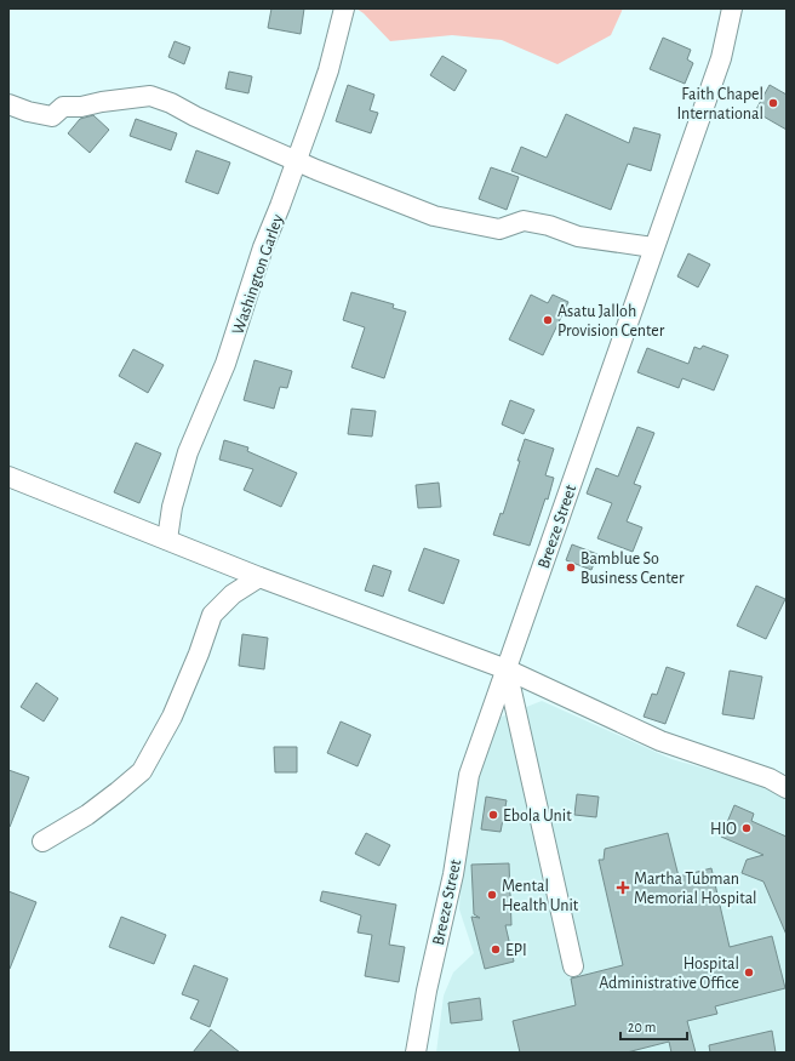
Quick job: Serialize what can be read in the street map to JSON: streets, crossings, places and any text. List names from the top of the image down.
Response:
{
  "streets": {
    "street": ["Washington Garley", "Breeze Street"]
  },
  "places": {
    "other": [
      "Faith Chapel International",
      "Asatu Jalloh Provision Center",
      "Bamblue So Business Center",
      "Ebola Unit",
      "HIO",
      "Mental Health Unit",
      "EPI",
      "Hospital Administrative Office"
    ],
    "health": ["Martha Tubman Memorial Hospital"]
  },
  "scale_bar": "20 m"
}
